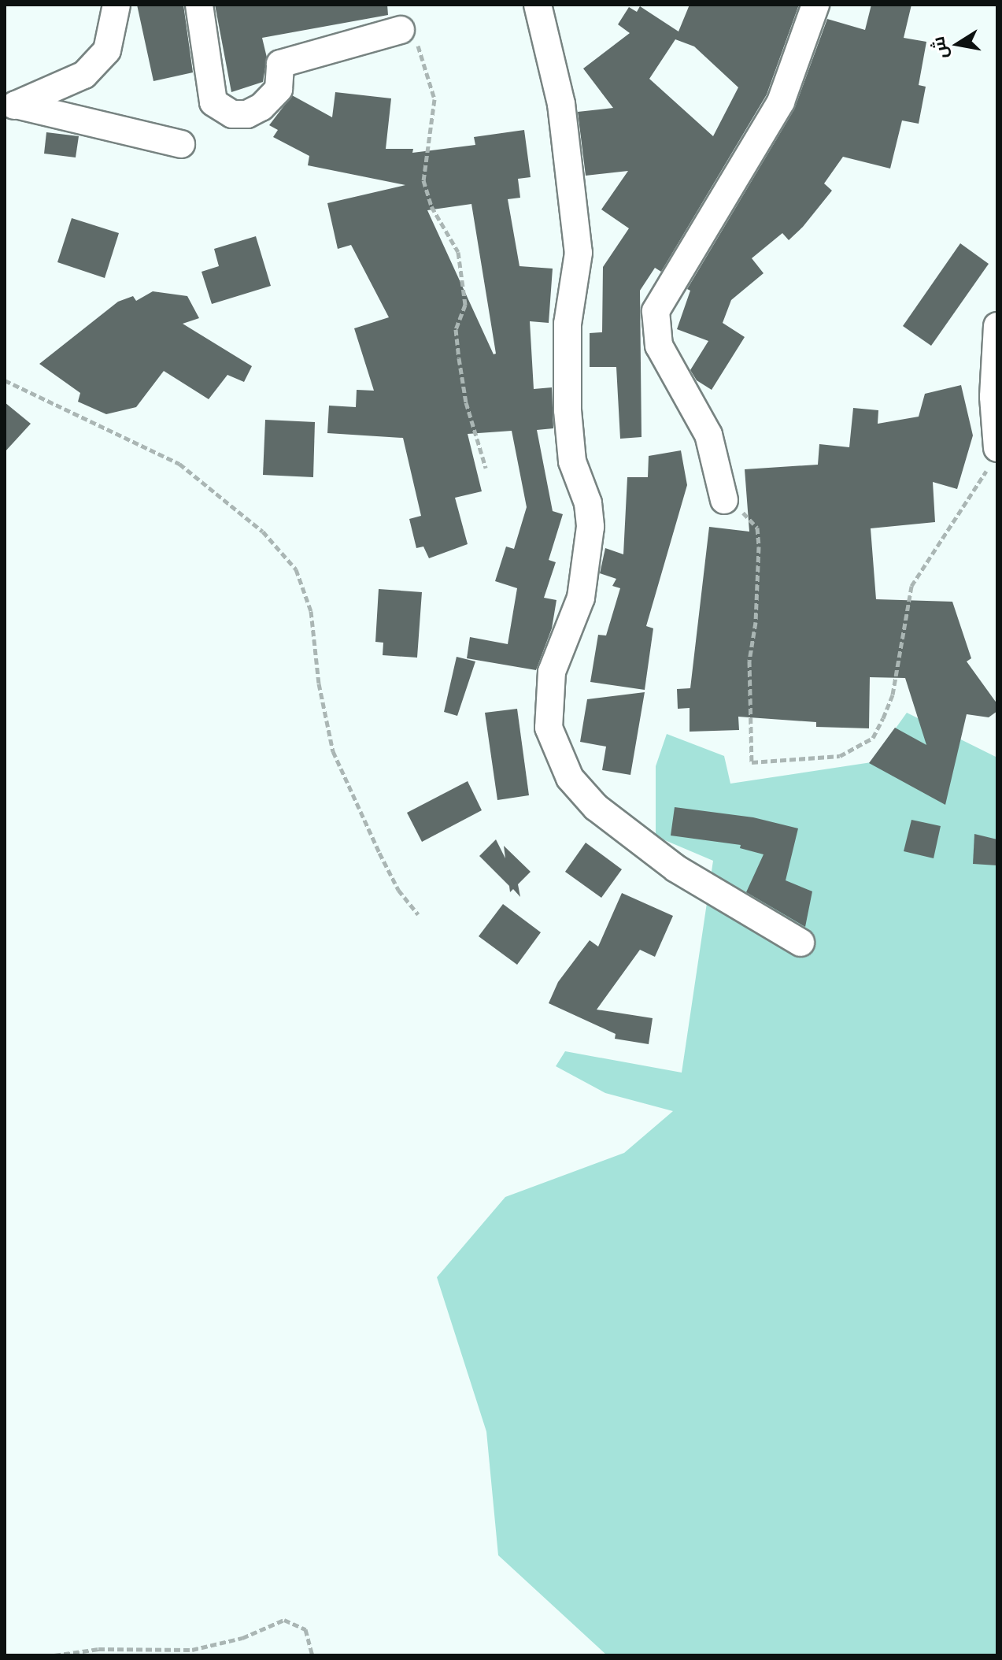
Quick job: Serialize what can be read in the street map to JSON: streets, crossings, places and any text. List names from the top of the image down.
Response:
{
  "north": "left"
}
